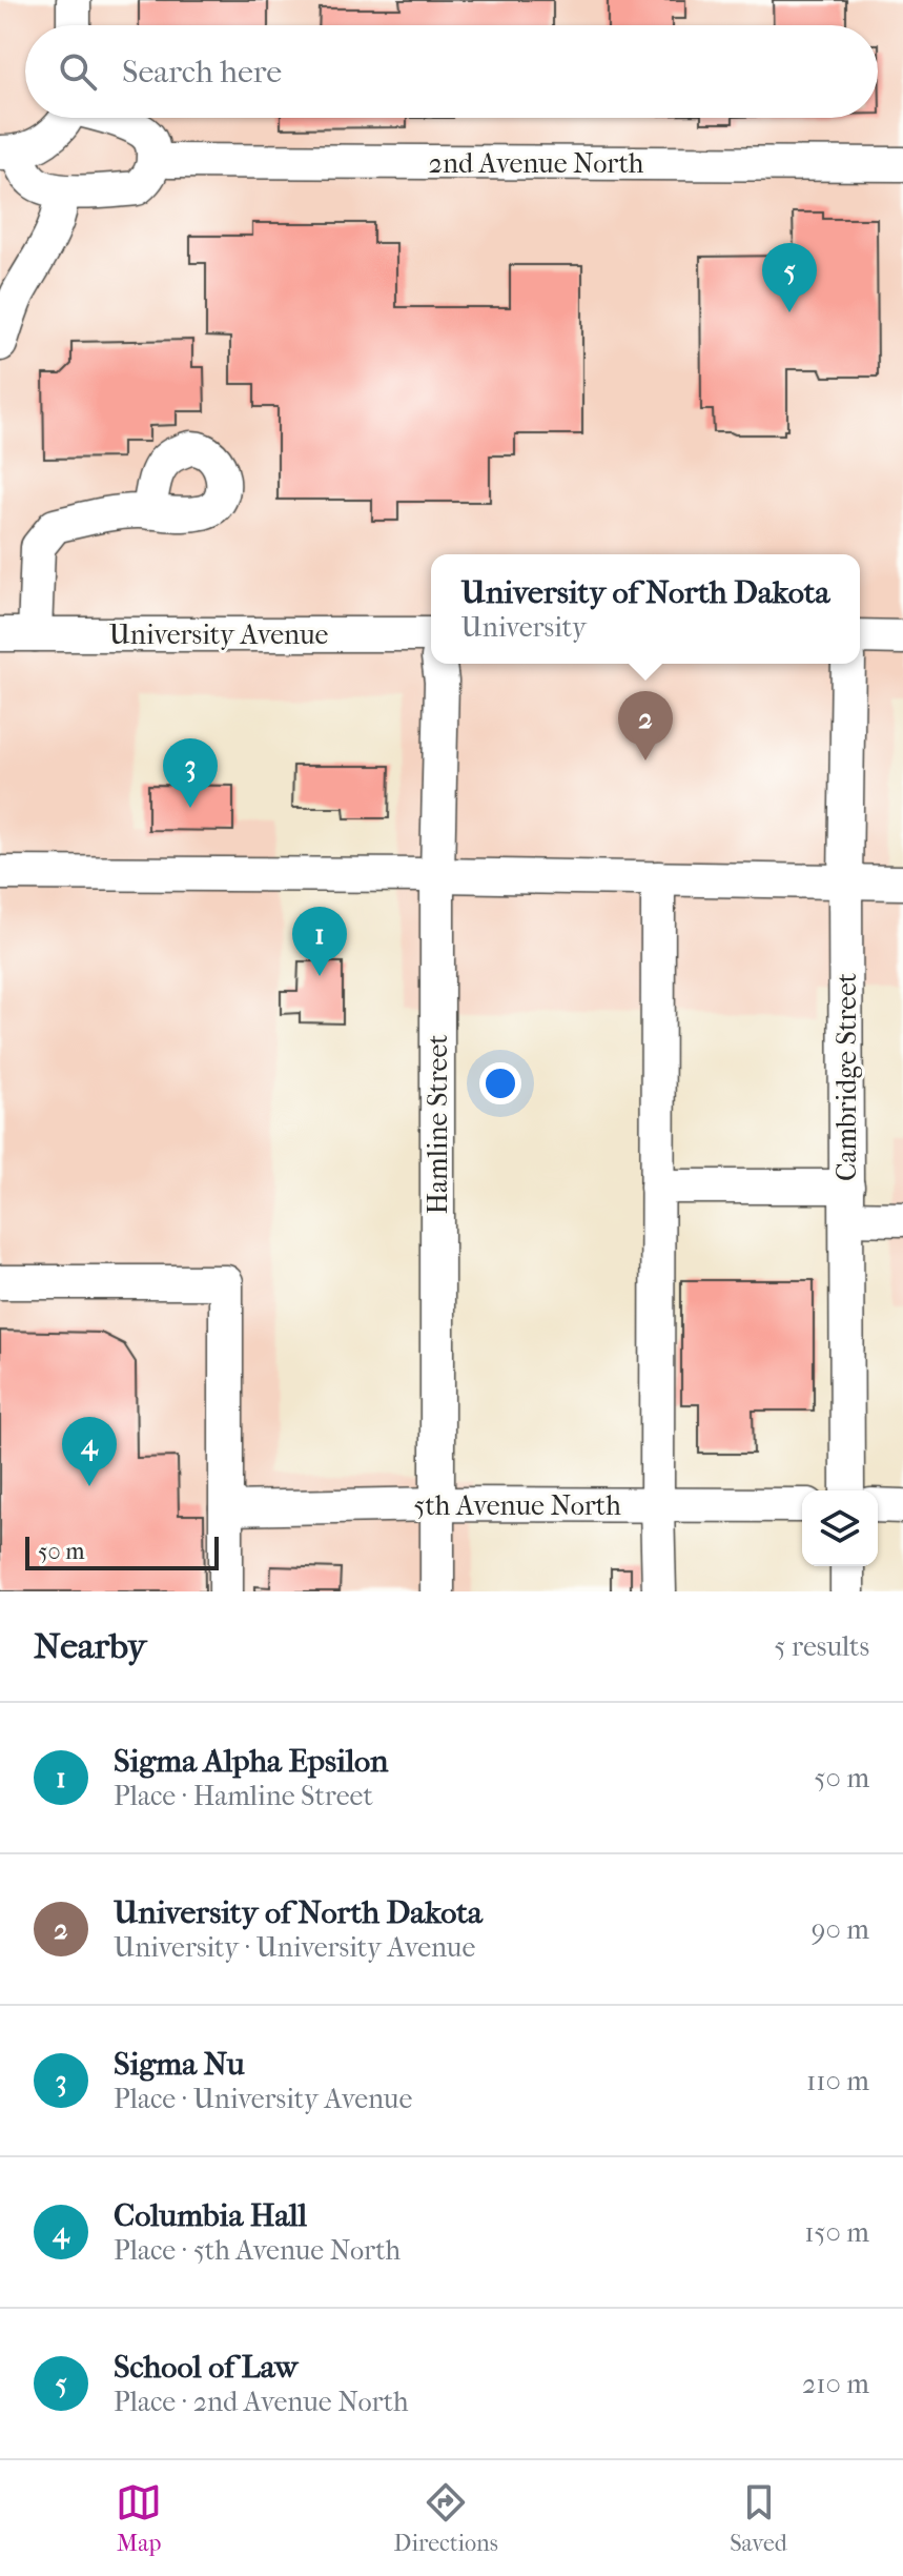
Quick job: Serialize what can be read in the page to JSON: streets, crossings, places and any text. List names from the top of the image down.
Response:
{
  "streets": {
    "street": [
      "2nd Avenue North",
      "University Avenue",
      "Cambridge Street",
      "Hamline Street",
      "5th Avenue North"
    ]
  },
  "crossings": [
    ["Hamline Street", "5th Avenue North"]
  ],
  "scale_bar": "50 m",
  "page": {
    "search": "Search here",
    "pins": [
      "5",
      "2",
      "3",
      "1",
      "4"
    ],
    "popup": ["University of North Dakota", "University"],
    "scale": "50 m",
    "heading": ["Nearby", "5 results"],
    "list": [
      {
        "mark": "1",
        "name": "Sigma Alpha Epsilon",
        "note": "Place · Hamline Street",
        "value": "50 m"
      },
      {
        "mark": "2",
        "name": "University of North Dakota",
        "note": "University · University Avenue",
        "value": "90 m"
      },
      {
        "mark": "3",
        "name": "Sigma Nu",
        "note": "Place · University Avenue",
        "value": "110 m"
      },
      {
        "mark": "4",
        "name": "Columbia Hall",
        "note": "Place · 5th Avenue North",
        "value": "150 m"
      },
      {
        "mark": "5",
        "name": "School of Law",
        "note": "Place · 2nd Avenue North",
        "value": "210 m"
      }
    ],
    "nav": ["Map", "Directions", "Saved"]
  }
}
